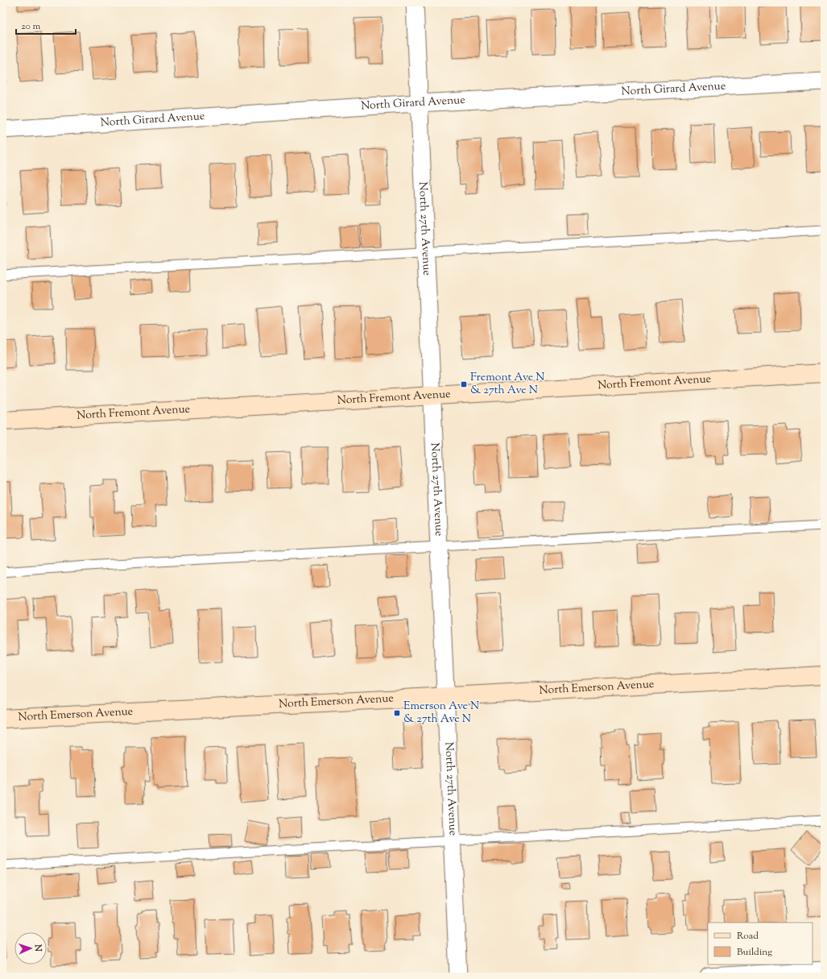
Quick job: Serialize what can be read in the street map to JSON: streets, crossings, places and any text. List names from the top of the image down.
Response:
{
  "streets": {
    "street": [
      "North Girard Avenue",
      "North 27th Avenue",
      "North Fremont Avenue",
      "North Emerson Avenue"
    ]
  },
  "crossings": [
    ["North Girard Avenue", "North 27th Avenue"],
    ["North 27th Avenue", "North Fremont Avenue"],
    ["North 27th Avenue", "North Emerson Avenue"]
  ],
  "places": {
    "transit": ["Fremont Ave N & 27th Ave N", "Emerson Ave N & 27th Ave N"]
  },
  "legend": ["Road", "Building"],
  "scale_bar": "20 m",
  "north": "right"
}
